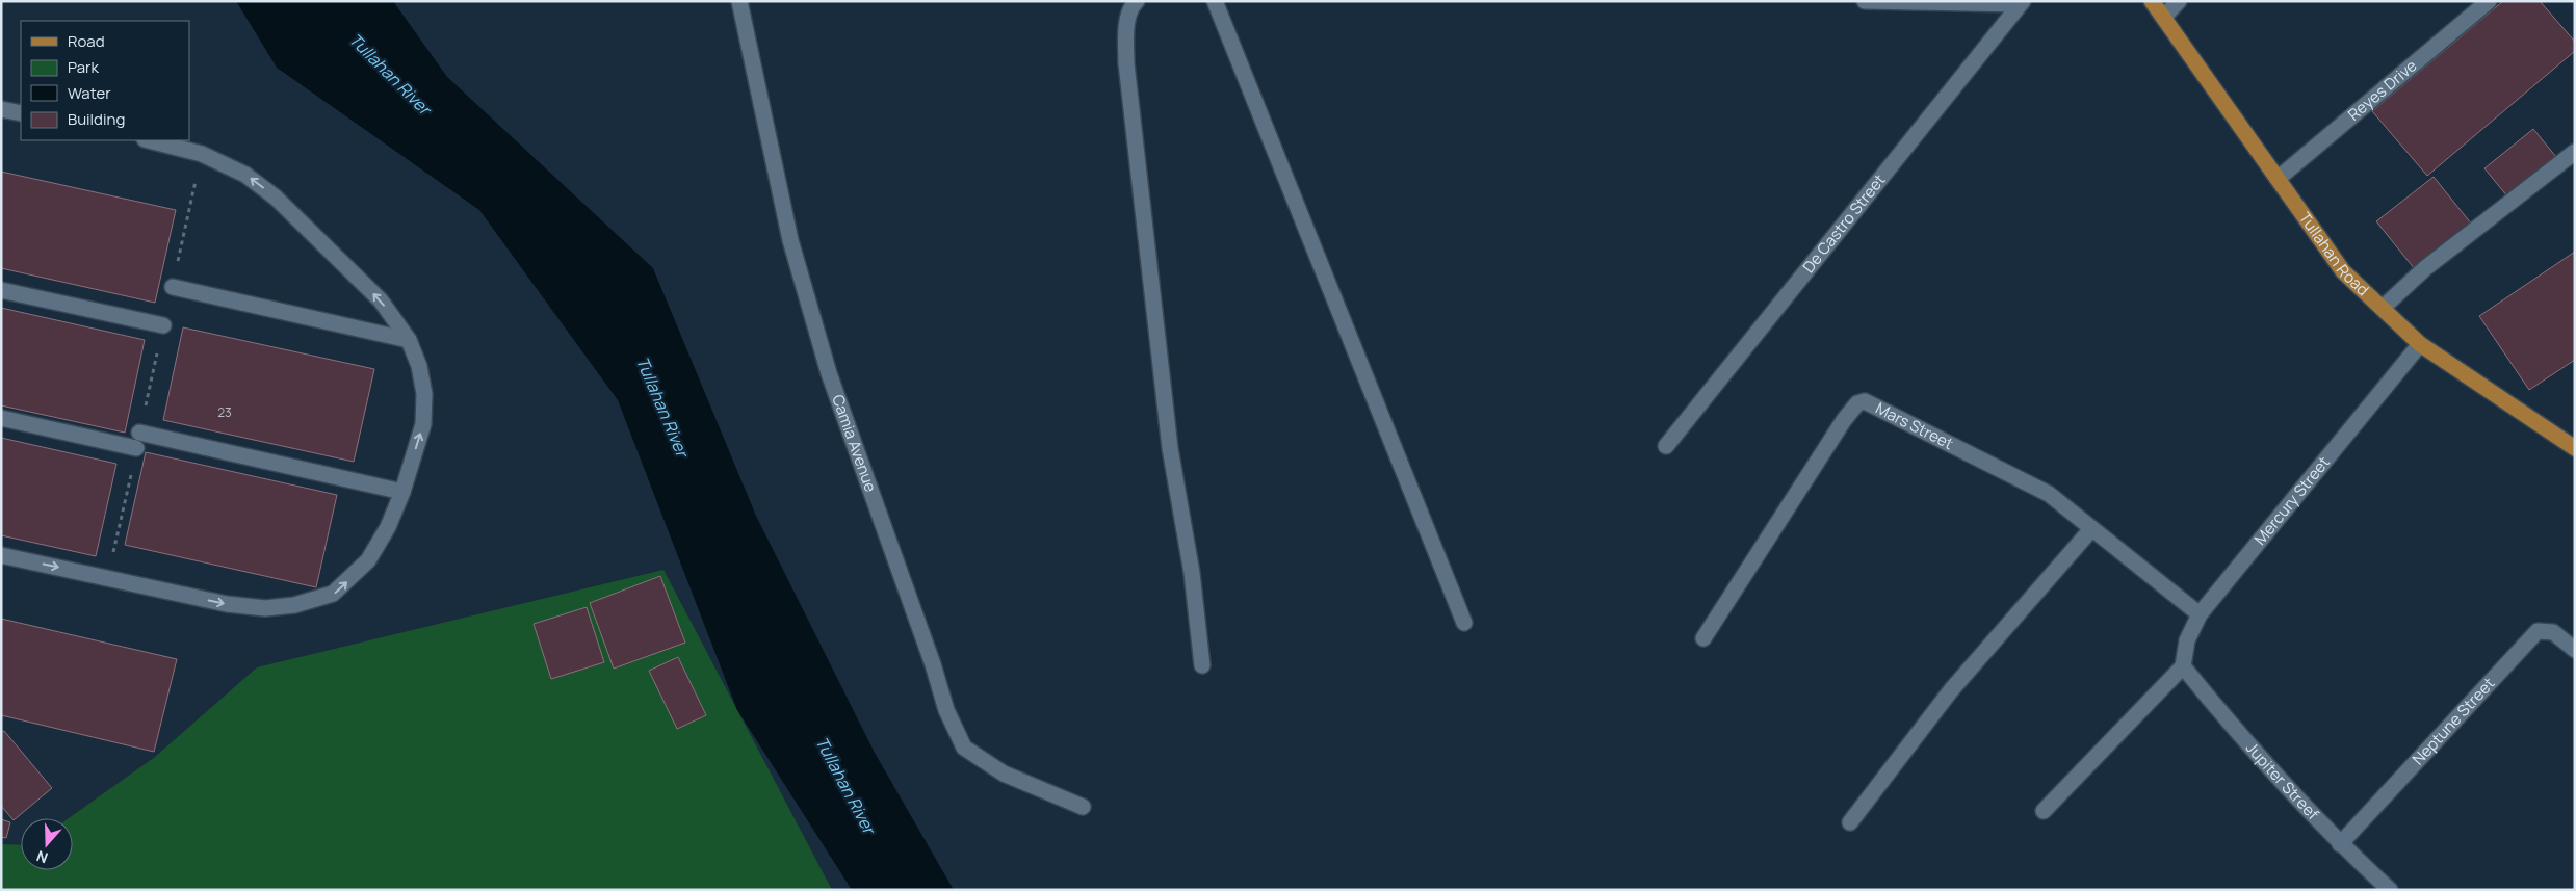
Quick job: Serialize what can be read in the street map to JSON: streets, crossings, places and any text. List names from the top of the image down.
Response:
{
  "streets": {
    "main road": ["Tullahan Road"],
    "street": [
      "Reyes Drive",
      "De Castro Street",
      "Mars Street",
      "Camia Avenue",
      "Mercury Street",
      "Neptune Street",
      "Jupiter Streef"
    ]
  },
  "crossings": [
    ["Reyes Drive", "Tullahan Road"],
    ["Tullahan Road", "Mercury Street"],
    ["Mars Street", "Mercury Street"],
    ["Mercury Street", "Jupiter Streef"],
    ["Neptune Street", "Jupiter Streef"]
  ],
  "water": ["Tullahan River"],
  "house_numbers": ["23"],
  "legend": [
    "Road",
    "Park",
    "Water",
    "Building"
  ],
  "north": "bottom"
}
